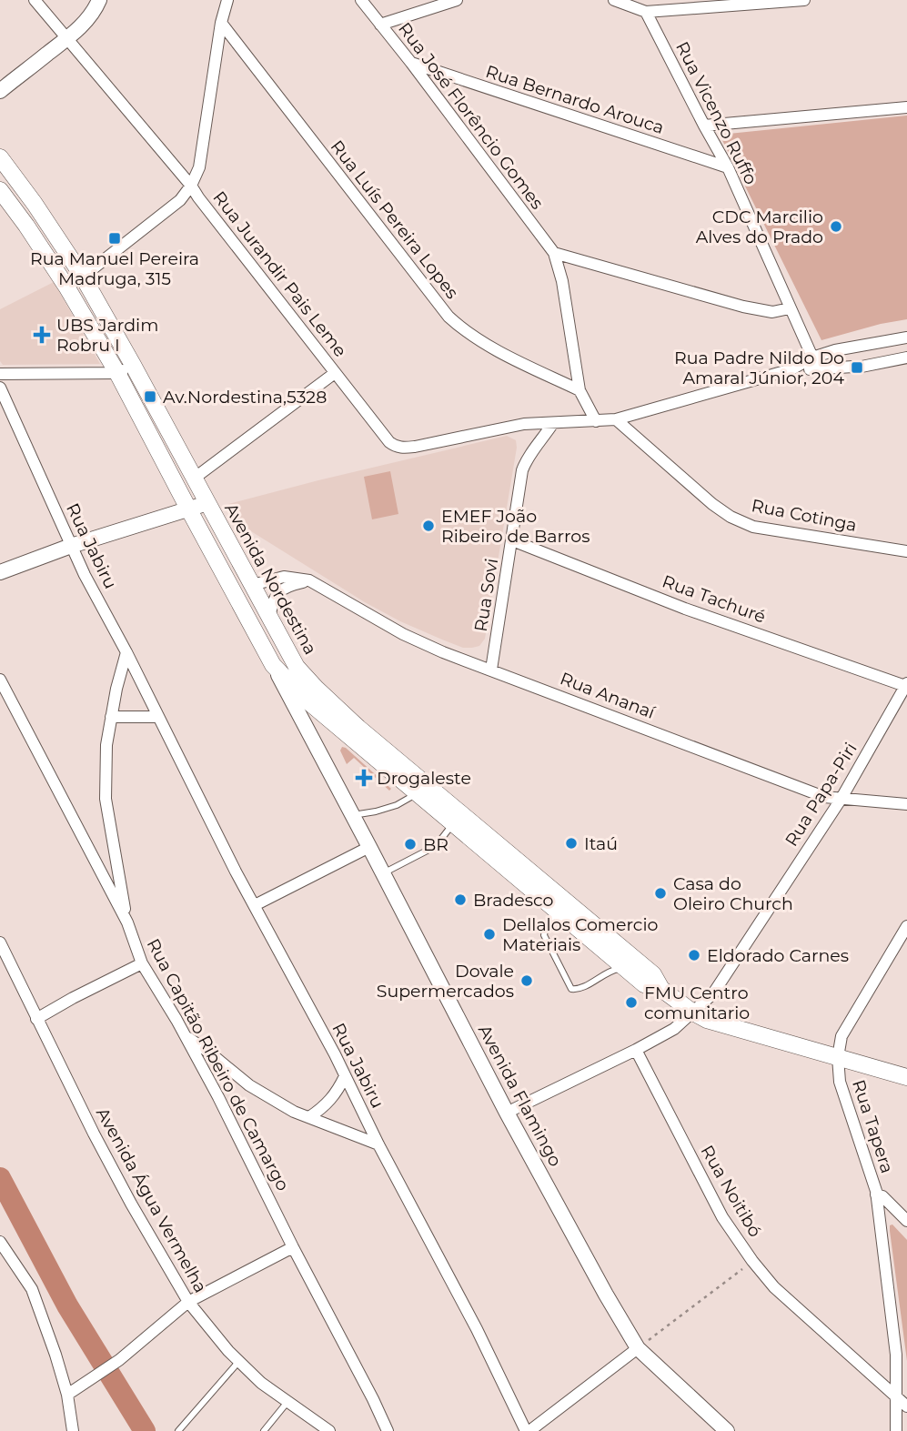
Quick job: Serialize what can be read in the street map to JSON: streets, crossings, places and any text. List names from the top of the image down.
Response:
{
  "streets": {
    "main road": ["Avenida Nordestina"],
    "street": [
      "Rua Bernardo Arouca",
      "Rua Vicenzo Ruffo",
      "Rua José Florêncio Gomes",
      "Rua Luís Pereira Lopes",
      "Rua Jurandir Pais Leme",
      "Rua Cotinga",
      "Rua Jabiru",
      "Rua Sovi",
      "Rua Tachuré",
      "Rua Ananaí",
      "Rua Papa-Piri",
      "Rua Capitão Ribeiro de Camargo",
      "Avenida Flamingo",
      "Rua Tapera",
      "Rua Noitibó",
      "Avenida Água Vermelha"
    ]
  },
  "crossings": [
    ["Rua Bernardo Arouca", "Rua Vicenzo Ruffo"],
    ["Rua Bernardo Arouca", "Rua José Florêncio Gomes"],
    ["Rua José Florêncio Gomes", "Rua Luís Pereira Lopes"],
    ["Rua José Florêncio Gomes", "Rua Jurandir Pais Leme"],
    ["Rua Jurandir Pais Leme", "Rua Cotinga"],
    ["Rua Jurandir Pais Leme", "Rua Sovi"],
    ["Avenida Nordestina", "Rua Ananaí"],
    ["Avenida Nordestina", "Rua Papa-Piri"],
    ["Avenida Nordestina", "Avenida Flamingo"],
    ["Avenida Nordestina", "Rua Tapera"],
    ["Rua Sovi", "Rua Tachuré"],
    ["Rua Sovi", "Rua Ananaí"],
    ["Rua Tachuré", "Rua Papa-Piri"],
    ["Rua Ananaí", "Rua Papa-Piri"],
    ["Rua Papa-Piri", "Avenida Flamingo"],
    ["Rua Papa-Piri", "Rua Noitibó"],
    ["Rua Tapera", "Rua Noitibó"]
  ],
  "places": {
    "other": [
      "CDC Marcilio Alves do Prado",
      "EMEF João Ribeiro de Barros",
      "Itaú",
      "BR",
      "Casa do Oleiro Church",
      "Bradesco",
      "Dellalos Comercio Materiais",
      "Eldorado Carnes",
      "Dovale Supermercados",
      "FMU Centro comunitario"
    ],
    "transit": ["Rua Manuel Pereira Madruga, 315", "Rua Padre Nildo Do Amaral Júnior, 204", "Av.Nordestina,5328"],
    "health": ["UBS Jardim Robru I", "Drogaleste"]
  }
}
